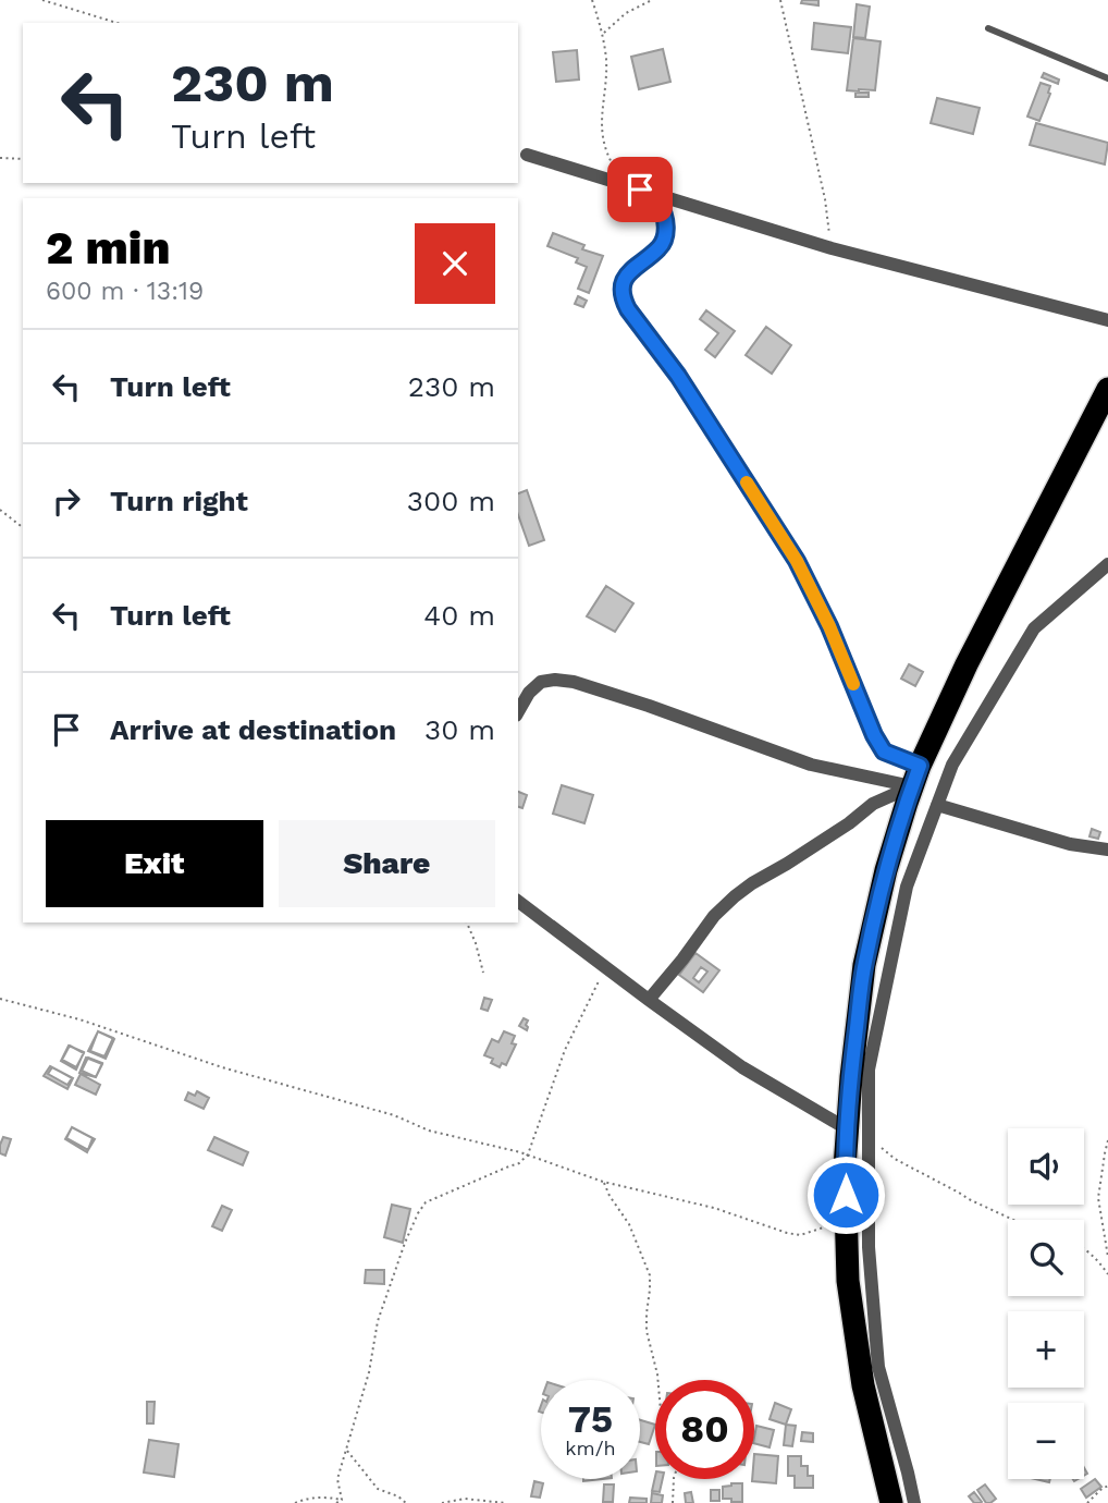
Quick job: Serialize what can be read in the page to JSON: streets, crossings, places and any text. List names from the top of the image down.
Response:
{
  "page": {
    "turn": ["230 m", "Turn left"],
    "heading": ["2 min", "600 m · 13:19"],
    "list": [
      {
        "name": "Turn left",
        "value": "230 m"
      },
      {
        "name": "Turn right",
        "value": "300 m"
      },
      {
        "name": "Turn left",
        "value": "40 m"
      },
      {
        "name": "Arrive at destination",
        "value": "30 m"
      }
    ],
    "buttons": ["Exit", "Share"],
    "map_buttons": ["+", "−"],
    "speed": "75 km/h",
    "limit": "80"
  }
}
